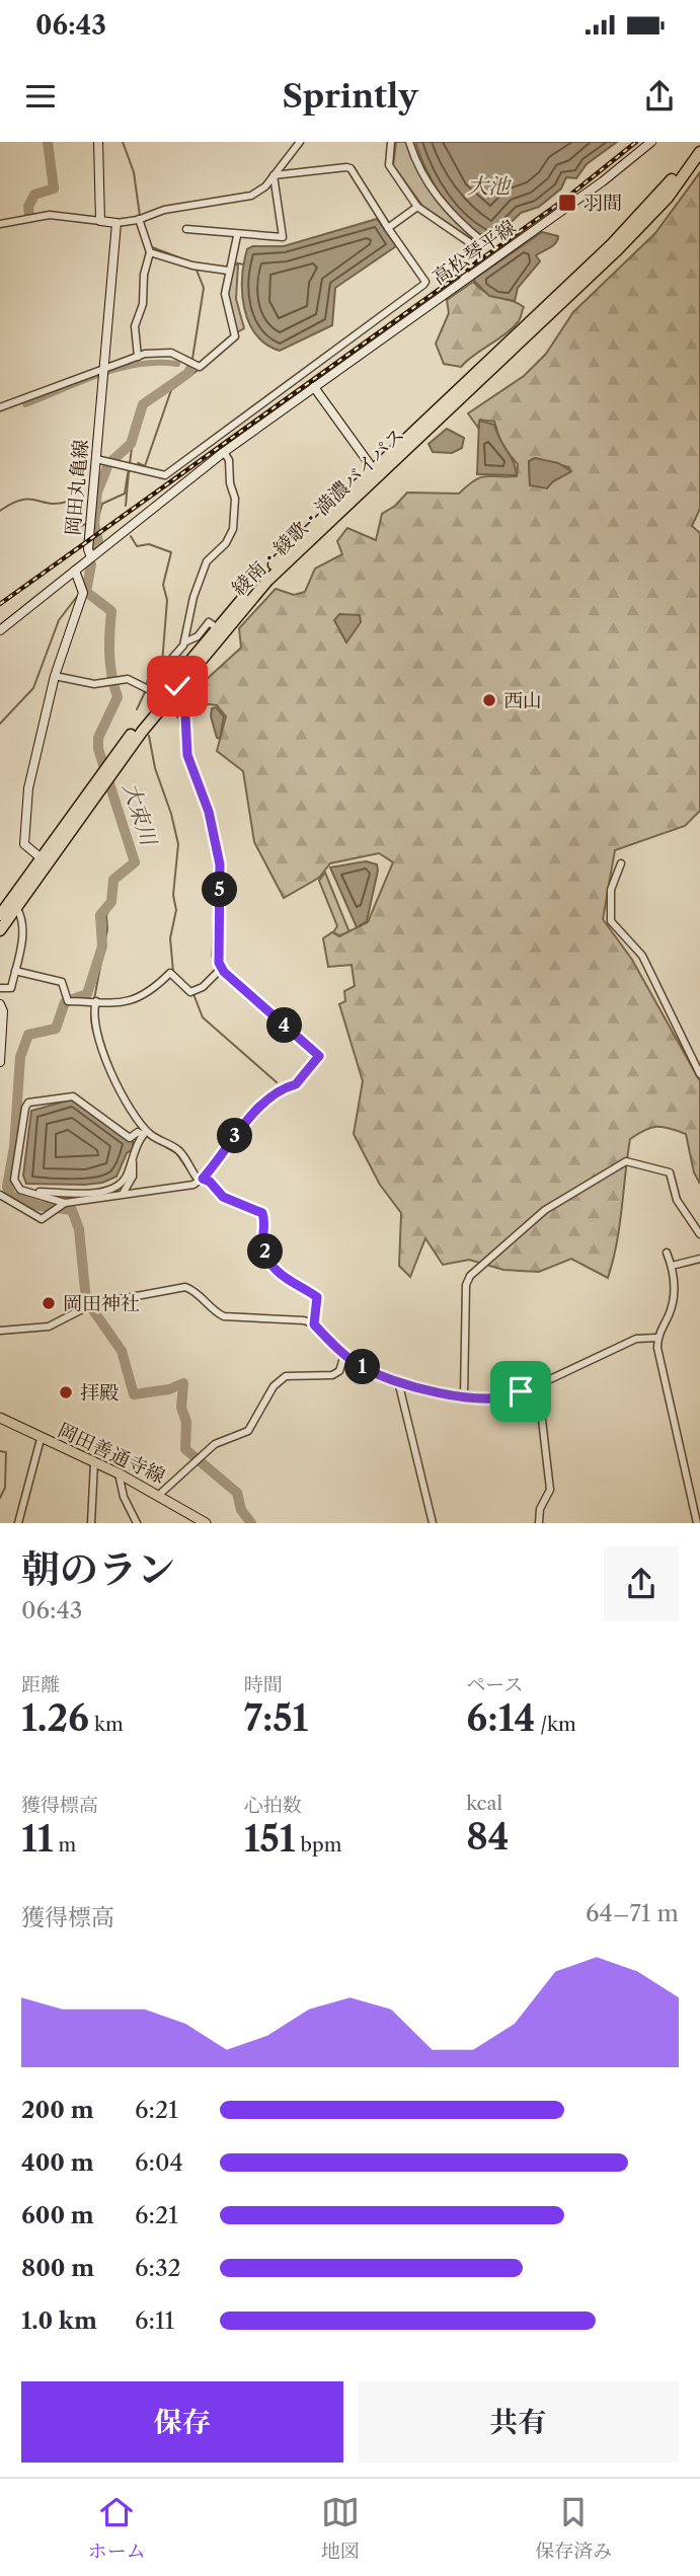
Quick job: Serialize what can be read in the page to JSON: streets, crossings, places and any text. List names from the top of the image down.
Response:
{
  "streets": {
    "highway": ["綾南・綾歌・満濃バイパス"],
    "main road": ["高松琴平線", "岡田丸亀線", "岡田善通寺線"]
  },
  "crossings": [
    ["高松琴平線", "岡田丸亀線"]
  ],
  "water": ["大池", "大束川"],
  "places": {
    "transit": ["羽間"],
    "other": ["西山", "岡田神社", "拝殿"]
  },
  "page": {
    "status": "06:43",
    "header": "Sprintly",
    "pins": [
      "5",
      "4",
      "3",
      "2",
      "1"
    ],
    "heading": ["朝のラン", "06:43"],
    "stats": [
      ["距離", "1.26 km"],
      ["時間", "7:51"],
      ["ペース", "6:14 /km"],
      ["獲得標高", "11 m"],
      ["心拍数", "151 bpm"],
      ["kcal", "84"]
    ],
    "chart": ["獲得標高", "64–71 m"],
    "list": [
      {
        "name": "200 m",
        "note": "6:21"
      },
      {
        "name": "400 m",
        "note": "6:04"
      },
      {
        "name": "600 m",
        "note": "6:21"
      },
      {
        "name": "800 m",
        "note": "6:32"
      },
      {
        "name": "1.0 km",
        "note": "6:11"
      }
    ],
    "buttons": ["保存", "共有"],
    "tabs": ["ホーム", "地図", "保存済み"]
  }
}
